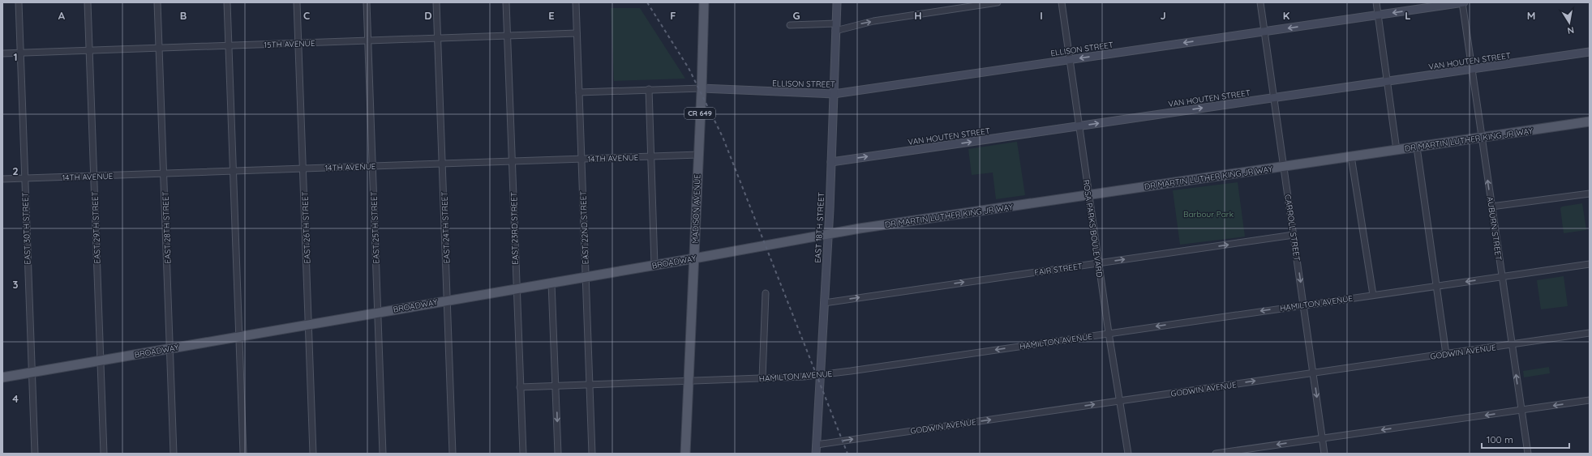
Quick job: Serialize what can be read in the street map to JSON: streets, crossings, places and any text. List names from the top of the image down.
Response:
{
  "streets": {
    "main road": [
      "CR 649",
      "DR MARTIN LUTHER KING JR WAY",
      "MADISON AVENUE",
      "BROADWAY"
    ],
    "street": [
      "15TH AVENUE",
      "ELLISON STREET",
      "VAN HOUTEN STREET",
      "14TH AVENUE",
      "EAST 29TH STREET",
      "EAST 28TH STREET",
      "EAST 26TH STREET",
      "EAST 25TH STREET",
      "EAST 24TH STREET",
      "EAST 22ND STREET",
      "EAST 18TH STREET",
      "CARROLL STREET",
      "EAST 30TH STREET",
      "EAST 23RD STREET",
      "ROSA PARKS BOULEVARD",
      "AUBURN STREET",
      "FAIR STREET",
      "HAMILTON AVENUE",
      "GODWIN AVENUE"
    ]
  },
  "crossings": [
    ["15TH AVENUE", "EAST 29TH STREET"],
    ["15TH AVENUE", "EAST 28TH STREET"],
    ["15TH AVENUE", "EAST 26TH STREET"],
    ["15TH AVENUE", "EAST 25TH STREET"],
    ["15TH AVENUE", "EAST 24TH STREET"],
    ["15TH AVENUE", "EAST 22ND STREET"],
    ["15TH AVENUE", "EAST 30TH STREET"],
    ["15TH AVENUE", "EAST 23RD STREET"],
    ["ELLISON STREET", "MADISON AVENUE"],
    ["ELLISON STREET", "EAST 18TH STREET"],
    ["ELLISON STREET", "CARROLL STREET"],
    ["ELLISON STREET", "ROSA PARKS BOULEVARD"],
    ["ELLISON STREET", "AUBURN STREET"],
    ["VAN HOUTEN STREET", "EAST 18TH STREET"],
    ["VAN HOUTEN STREET", "CARROLL STREET"],
    ["VAN HOUTEN STREET", "ROSA PARKS BOULEVARD"],
    ["VAN HOUTEN STREET", "AUBURN STREET"],
    ["DR MARTIN LUTHER KING JR WAY", "EAST 18TH STREET"],
    ["DR MARTIN LUTHER KING JR WAY", "CARROLL STREET"],
    ["DR MARTIN LUTHER KING JR WAY", "ROSA PARKS BOULEVARD"],
    ["DR MARTIN LUTHER KING JR WAY", "AUBURN STREET"],
    ["DR MARTIN LUTHER KING JR WAY", "BROADWAY"],
    ["14TH AVENUE", "MADISON AVENUE"],
    ["14TH AVENUE", "EAST 29TH STREET"],
    ["14TH AVENUE", "EAST 28TH STREET"],
    ["14TH AVENUE", "EAST 26TH STREET"],
    ["14TH AVENUE", "EAST 25TH STREET"],
    ["14TH AVENUE", "EAST 24TH STREET"],
    ["14TH AVENUE", "EAST 22ND STREET"],
    ["14TH AVENUE", "EAST 30TH STREET"],
    ["14TH AVENUE", "EAST 23RD STREET"],
    ["MADISON AVENUE", "BROADWAY"],
    ["MADISON AVENUE", "HAMILTON AVENUE"],
    ["EAST 29TH STREET", "BROADWAY"],
    ["EAST 28TH STREET", "BROADWAY"],
    ["EAST 26TH STREET", "BROADWAY"],
    ["EAST 25TH STREET", "BROADWAY"],
    ["EAST 24TH STREET", "BROADWAY"],
    ["EAST 22ND STREET", "BROADWAY"],
    ["EAST 22ND STREET", "HAMILTON AVENUE"],
    ["EAST 18TH STREET", "BROADWAY"],
    ["EAST 18TH STREET", "FAIR STREET"],
    ["EAST 18TH STREET", "HAMILTON AVENUE"],
    ["EAST 18TH STREET", "GODWIN AVENUE"],
    ["CARROLL STREET", "FAIR STREET"],
    ["CARROLL STREET", "HAMILTON AVENUE"],
    ["CARROLL STREET", "GODWIN AVENUE"],
    ["EAST 30TH STREET", "BROADWAY"],
    ["EAST 23RD STREET", "BROADWAY"],
    ["EAST 23RD STREET", "HAMILTON AVENUE"],
    ["ROSA PARKS BOULEVARD", "FAIR STREET"],
    ["ROSA PARKS BOULEVARD", "HAMILTON AVENUE"],
    ["ROSA PARKS BOULEVARD", "GODWIN AVENUE"],
    ["AUBURN STREET", "HAMILTON AVENUE"],
    ["AUBURN STREET", "GODWIN AVENUE"]
  ],
  "one_way": [
    "ELLISON STREET",
    "VAN HOUTEN STREET",
    "FAIR STREET",
    "HAMILTON AVENUE",
    "GODWIN AVENUE"
  ],
  "parks": ["Barbour Park"],
  "scale_bar": "100 m",
  "north": "bottom",
  "grid": {
    "columns": [
      "A",
      "B",
      "C",
      "D",
      "E",
      "F",
      "G",
      "H",
      "I",
      "J",
      "K",
      "L",
      "M"
    ],
    "rows": [
      "1",
      "2",
      "3",
      "4"
    ]
  }
}
